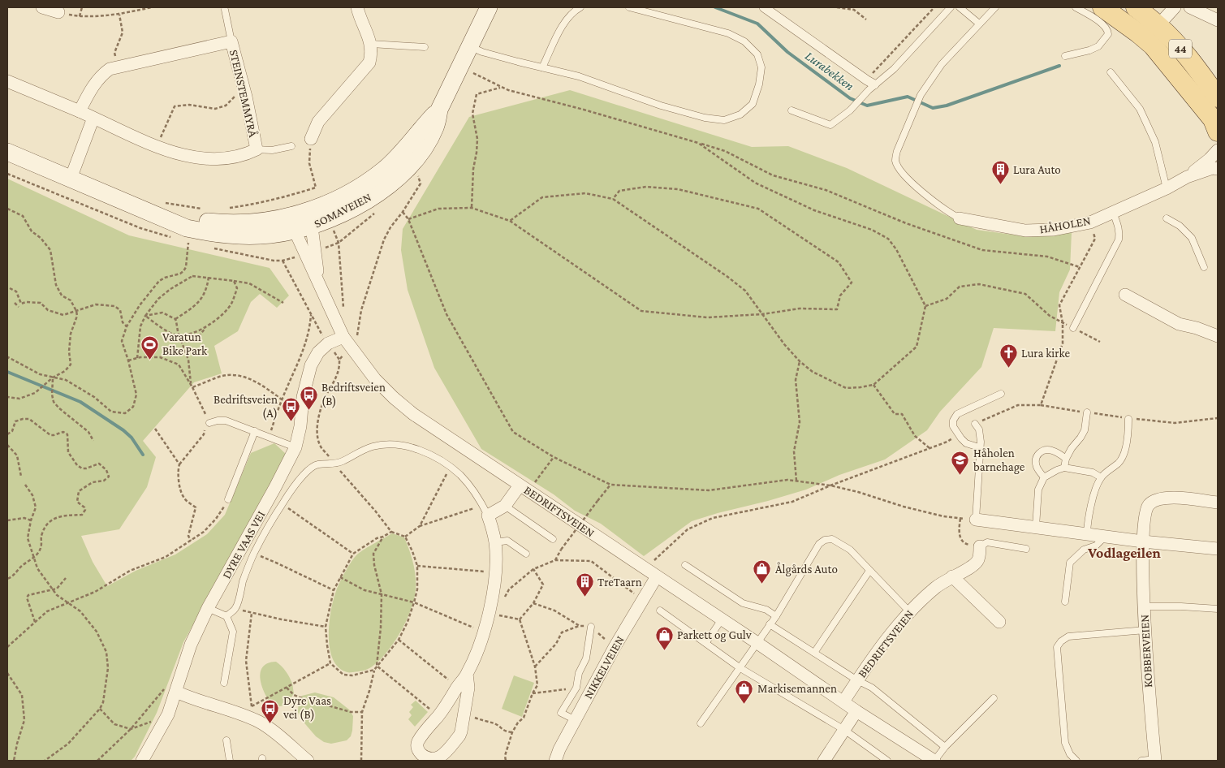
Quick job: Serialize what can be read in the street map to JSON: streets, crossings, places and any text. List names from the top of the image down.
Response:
{
  "streets": {
    "main road": ["44", "SOMAVEIEN"],
    "street": [
      "STEINSTEMMYRÅ",
      "HÅHOLEN",
      "BEDRIFTSVEIEN",
      "DYRE VAAS VEI",
      "KOBBERVEIEN",
      "NIKKELVEIEN"
    ]
  },
  "crossings": [
    ["SOMAVEIEN", "BEDRIFTSVEIEN"],
    ["BEDRIFTSVEIEN", "DYRE VAAS VEI"],
    ["BEDRIFTSVEIEN", "NIKKELVEIEN"]
  ],
  "districts": ["Vodlageilen"],
  "water": ["Lurabekken"],
  "places": {
    "building": ["Lura Auto", "TreTaarn"],
    "sports": ["Varatun Bike Park"],
    "church": ["Lura kirke"],
    "bus stop": ["Bedriftsveien (B)", "Bedriftsveien (A)", "Dyre Vaas vei (B)"],
    "school or university": ["Håholen barnehage"],
    "shop": ["Ålgårds Auto", "Parkett og Gulv", "Markisemannen"]
  }
}
